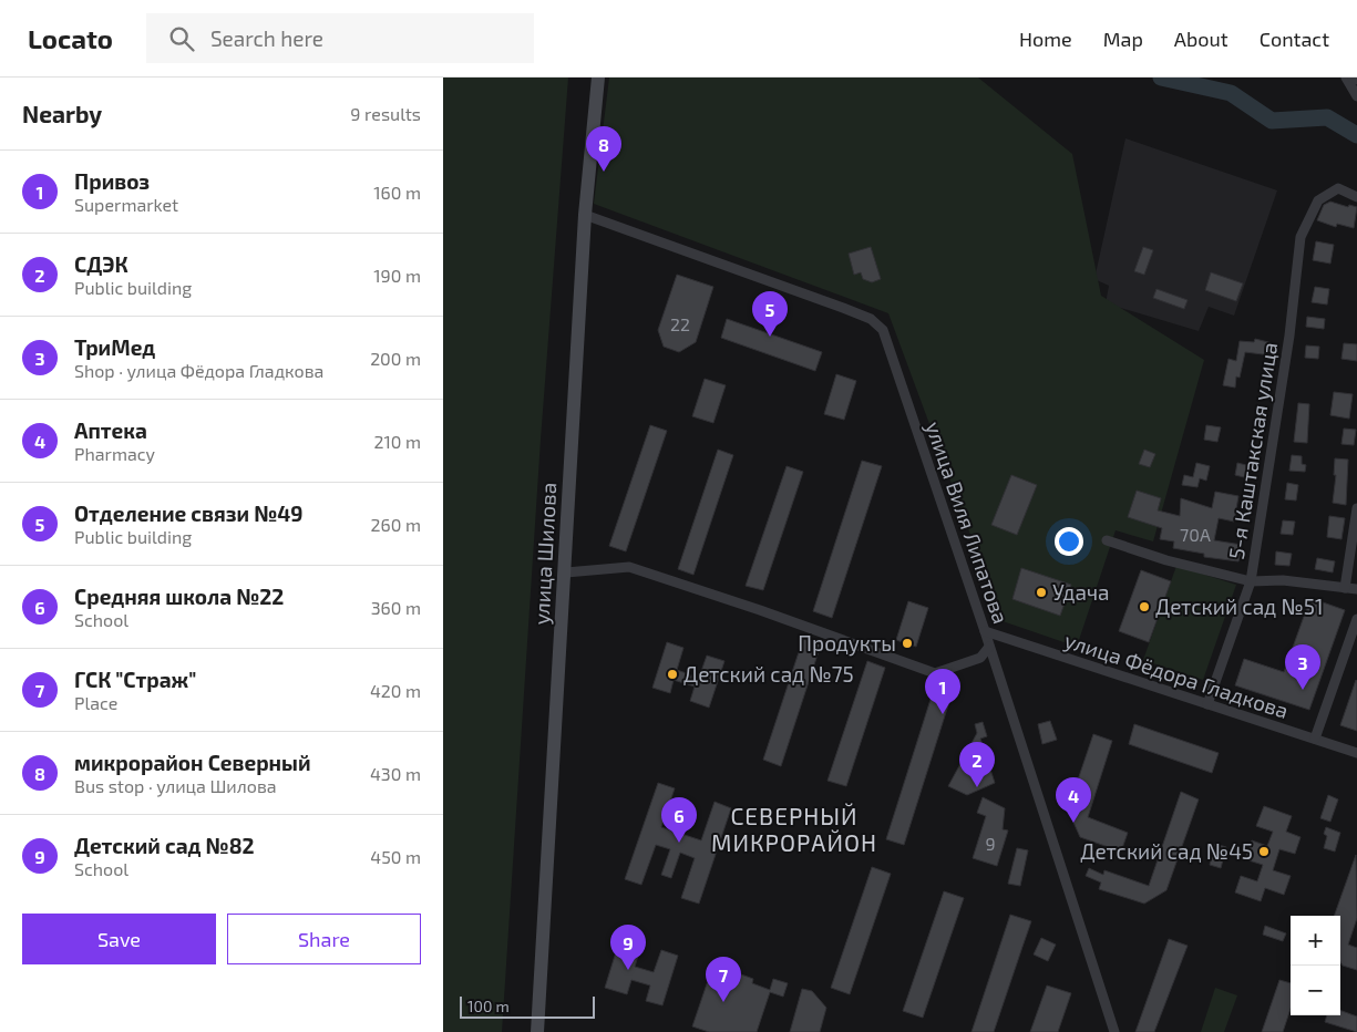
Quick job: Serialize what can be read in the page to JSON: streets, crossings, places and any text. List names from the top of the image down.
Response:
{
  "streets": {
    "main road": ["улица Шилова"],
    "street": ["5-я Каштакская улица", "улица Виля Липатова", "улица Фёдора Гладкова"]
  },
  "crossings": [
    ["5-я Каштакская улица", "улица Фёдора Гладкова"],
    ["улица Виля Липатова", "улица Шилова"],
    ["улица Виля Липатова", "улица Фёдора Гладкова"]
  ],
  "districts": ["СЕВЕРНЫЙ МИКРОРАЙОН"],
  "places": [
    "Удача",
    "Детский сад №51",
    "Продукты",
    "Детский сад №75",
    "Детский сад №45"
  ],
  "house_numbers": ["22", "70А", "9"],
  "scale_bar": "100 m",
  "page": {
    "header": "Locato",
    "search": "Search here",
    "nav": [
      "Home",
      "Map",
      "About",
      "Contact"
    ],
    "heading": ["Nearby", "9 results"],
    "pins": [
      "8",
      "5",
      "3",
      "1",
      "2",
      "4",
      "6",
      "9",
      "7"
    ],
    "list": [
      {
        "mark": "1",
        "name": "Привоз",
        "note": "Supermarket",
        "value": "160 m"
      },
      {
        "mark": "2",
        "name": "СДЭК",
        "note": "Public building",
        "value": "190 m"
      },
      {
        "mark": "3",
        "name": "ТриМед",
        "note": "Shop · улица Фёдора Гладкова",
        "value": "200 m"
      },
      {
        "mark": "4",
        "name": "Аптека",
        "note": "Pharmacy",
        "value": "210 m"
      },
      {
        "mark": "5",
        "name": "Отделение связи №49",
        "note": "Public building",
        "value": "260 m"
      },
      {
        "mark": "6",
        "name": "Средняя школа №22",
        "note": "School",
        "value": "360 m"
      },
      {
        "mark": "7",
        "name": "ГСК \"Страж\"",
        "note": "Place",
        "value": "420 m"
      },
      {
        "mark": "8",
        "name": "микрорайон Северный",
        "note": "Bus stop · улица Шилова",
        "value": "430 m"
      },
      {
        "mark": "9",
        "name": "Детский сад №82",
        "note": "School",
        "value": "450 m"
      }
    ],
    "buttons": ["Save", "Share"],
    "map_buttons": ["+", "−"],
    "scale": "100 m"
  }
}
